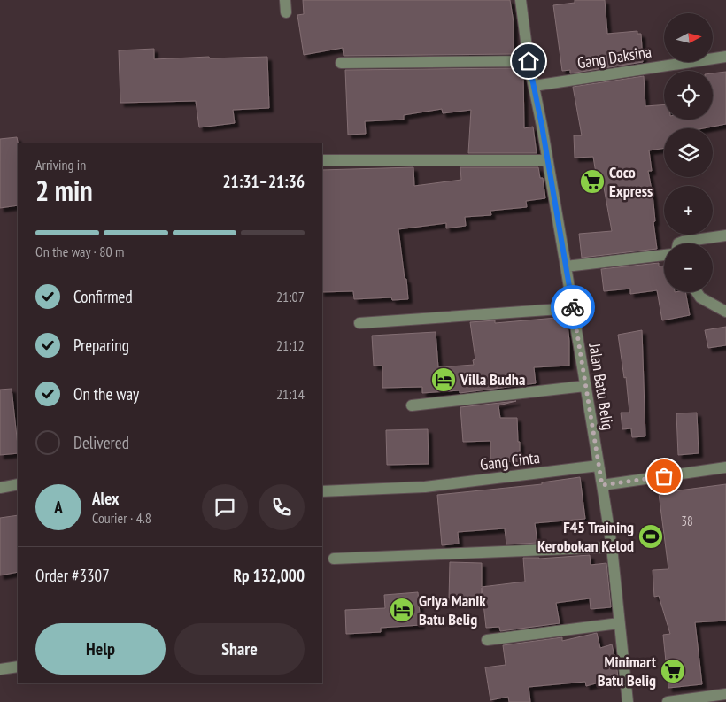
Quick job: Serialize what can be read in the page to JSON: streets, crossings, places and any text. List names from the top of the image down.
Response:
{
  "streets": {
    "street": ["Gang Daksina", "Jalan Batu Belig", "Gang Cinta"]
  },
  "crossings": [
    ["Gang Daksina", "Jalan Batu Belig"],
    ["Jalan Batu Belig", "Gang Cinta"]
  ],
  "places": {
    "supermarket": ["Coco Express", "Minimart Batu Belig"],
    "hotel": ["Villa Budha", "Griya Manik Batu Belig"],
    "sports": ["F45 Training Kerobokan Kelod"]
  },
  "house_numbers": ["38"],
  "north": "right",
  "page": {
    "map_buttons": ["+", "−"],
    "heading": ["2 min", "Arriving in", "21:31–21:36"],
    "panel": [
      "Alex",
      "Courier · 4.8",
      "Order #3307",
      "Rp 132,000"
    ],
    "bar": "On the way · 80 m",
    "list": [
      ["Confirmed", "21:07"],
      ["Preparing", "21:12"],
      ["On the way", "21:14"],
      "Delivered"
    ],
    "round": "A",
    "buttons": ["Help", "Share"]
  }
}
